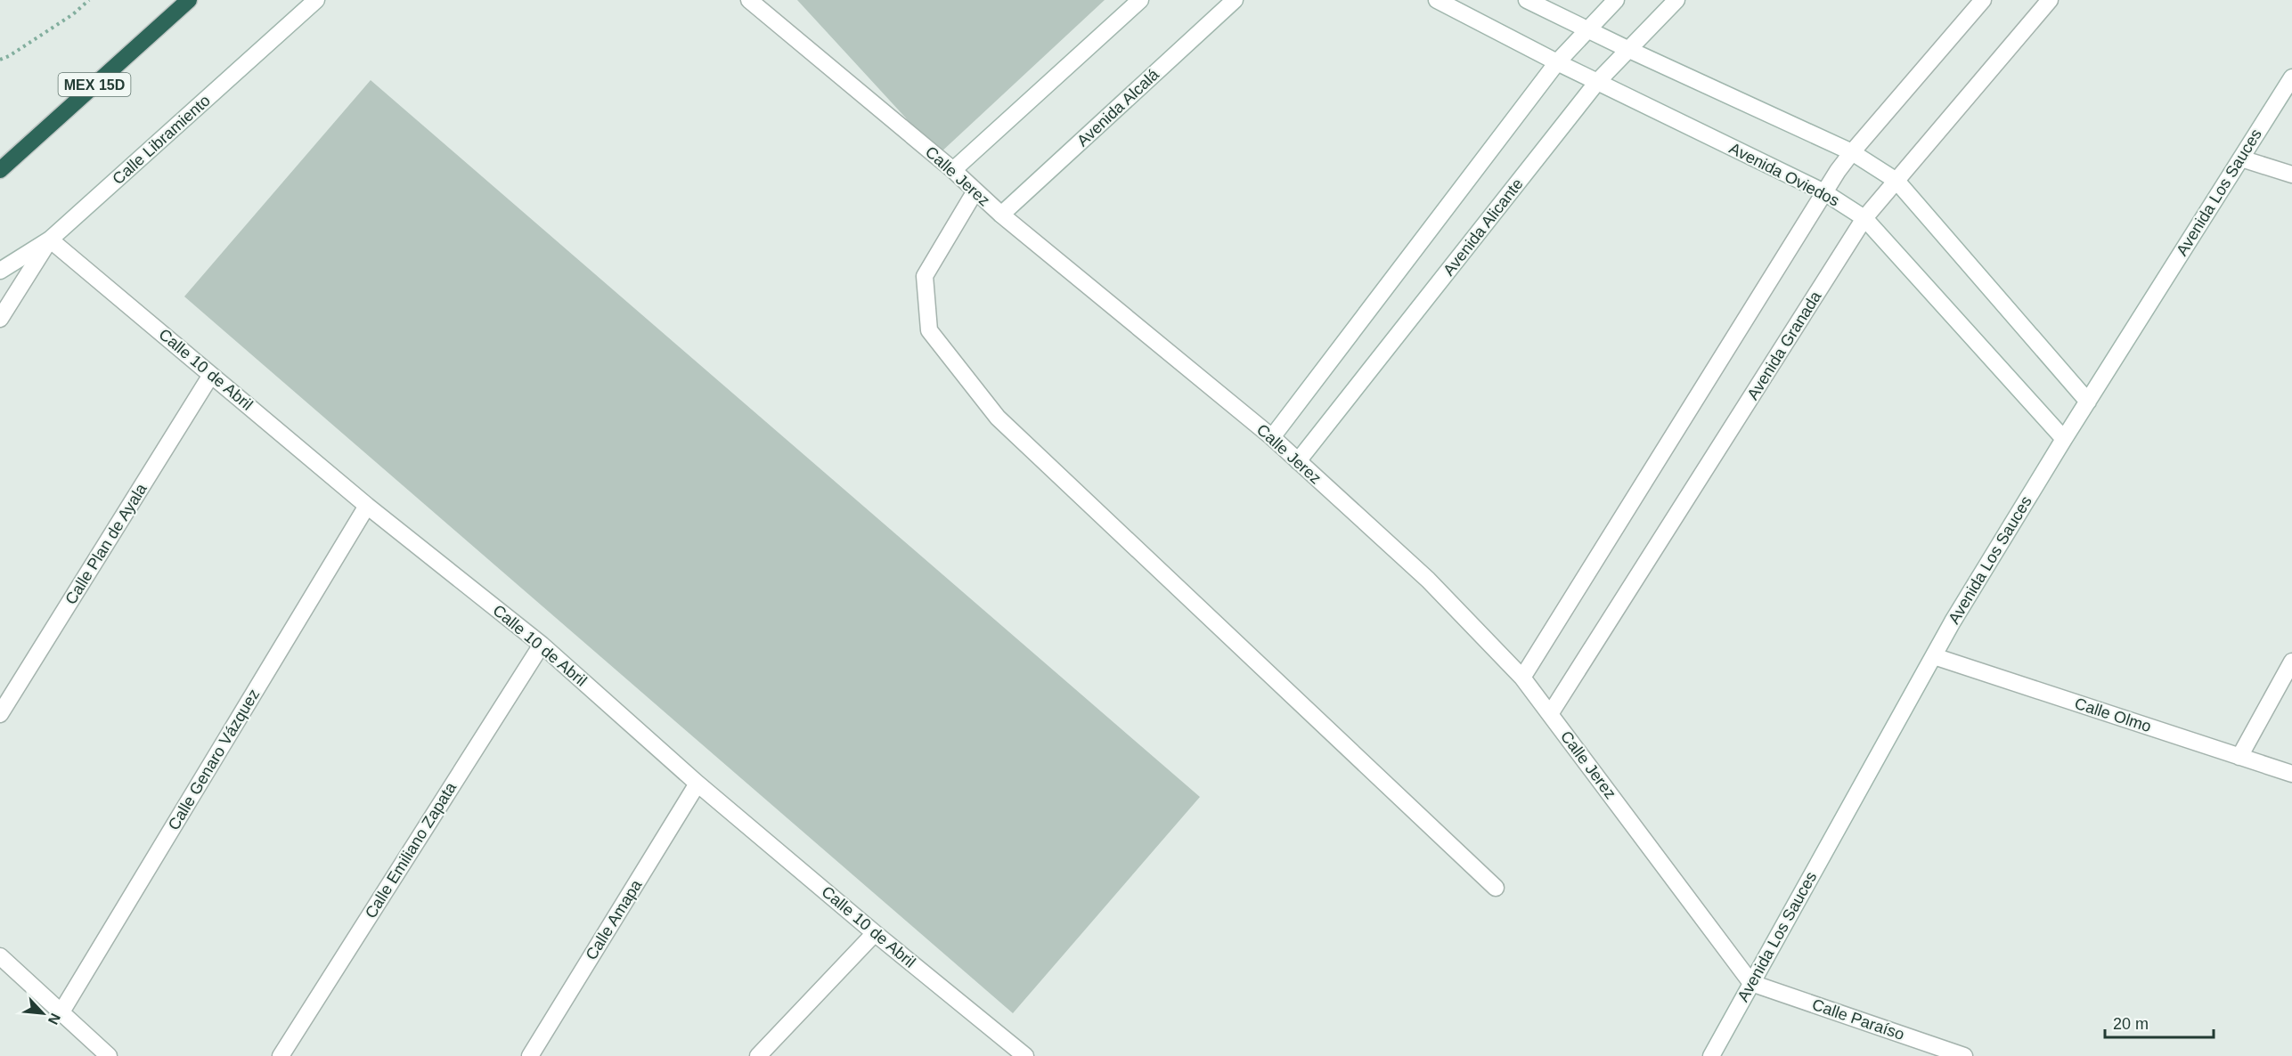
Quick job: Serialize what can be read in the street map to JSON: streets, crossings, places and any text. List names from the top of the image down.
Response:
{
  "streets": {
    "highway": ["MEX 15D"],
    "street": [
      "Avenida Alcalá",
      "Calle Libramiento",
      "Avenida Oviedos",
      "Calle Jerez",
      "Avenida Los Sauces",
      "Avenida Alicante",
      "Avenida Granada",
      "Calle 10 de Abril",
      "Calle Plan de Ayala",
      "Calle Olmo",
      "Calle Genaro Vázquez",
      "Calle Emiliano Zapata",
      "Calle Amapa",
      "Calle Paraíso"
    ]
  },
  "crossings": [
    ["Avenida Alcalá", "Calle Jerez"],
    ["Calle Libramiento", "Calle 10 de Abril"],
    ["Avenida Oviedos", "Avenida Los Sauces"],
    ["Avenida Oviedos", "Avenida Alicante"],
    ["Avenida Oviedos", "Avenida Granada"],
    ["Calle Jerez", "Avenida Los Sauces"],
    ["Calle Jerez", "Avenida Alicante"],
    ["Calle Jerez", "Avenida Granada"],
    ["Calle Jerez", "Calle Paraíso"],
    ["Avenida Los Sauces", "Calle Olmo"],
    ["Avenida Los Sauces", "Calle Paraíso"],
    ["Calle 10 de Abril", "Calle Plan de Ayala"],
    ["Calle 10 de Abril", "Calle Genaro Vázquez"],
    ["Calle 10 de Abril", "Calle Emiliano Zapata"],
    ["Calle 10 de Abril", "Calle Amapa"]
  ],
  "scale_bar": "20 m",
  "north": "bottom right"
}
